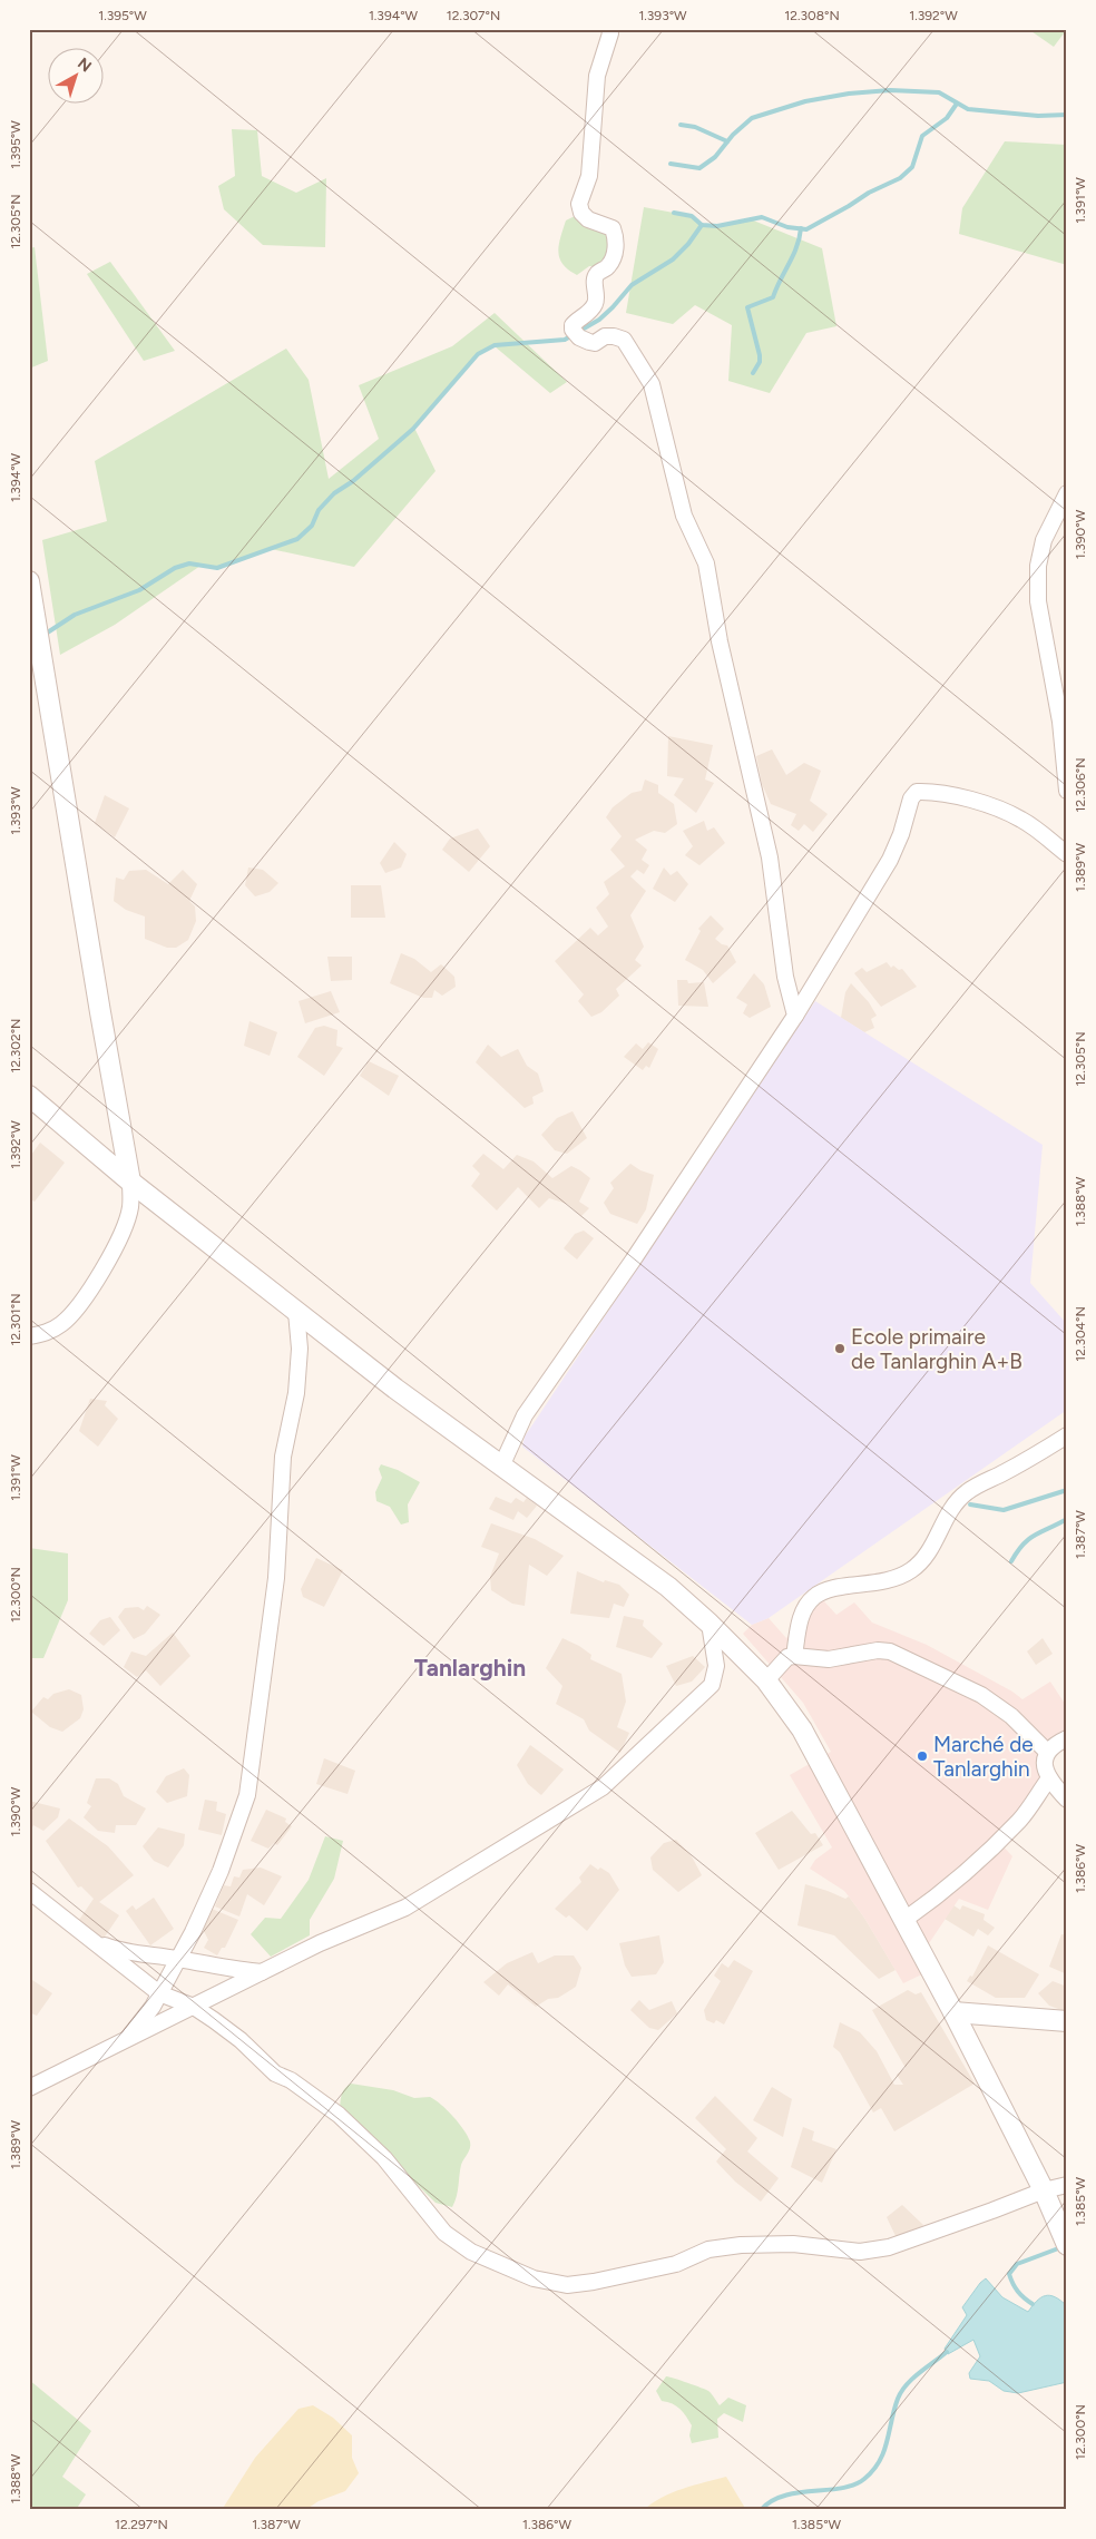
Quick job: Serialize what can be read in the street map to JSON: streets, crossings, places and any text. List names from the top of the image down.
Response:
{
  "districts": ["Tanlarghin"],
  "places": ["Ecole primaire de Tanlarghin A+B", "Marché de Tanlarghin"],
  "north": "top right",
  "coordinates": [
    "1.395°W",
    "1.394°W",
    "12.307°N",
    "1.393°W",
    "12.308°N",
    "1.392°W",
    "1.391°W",
    "12.305°N",
    "1.390°W",
    "12.306°N",
    "1.389°W",
    "12.302°N",
    "1.388°W",
    "12.301°N",
    "12.304°N",
    "1.387°W",
    "12.300°N",
    "1.386°W",
    "1.385°W",
    "12.297°N"
  ]
}
